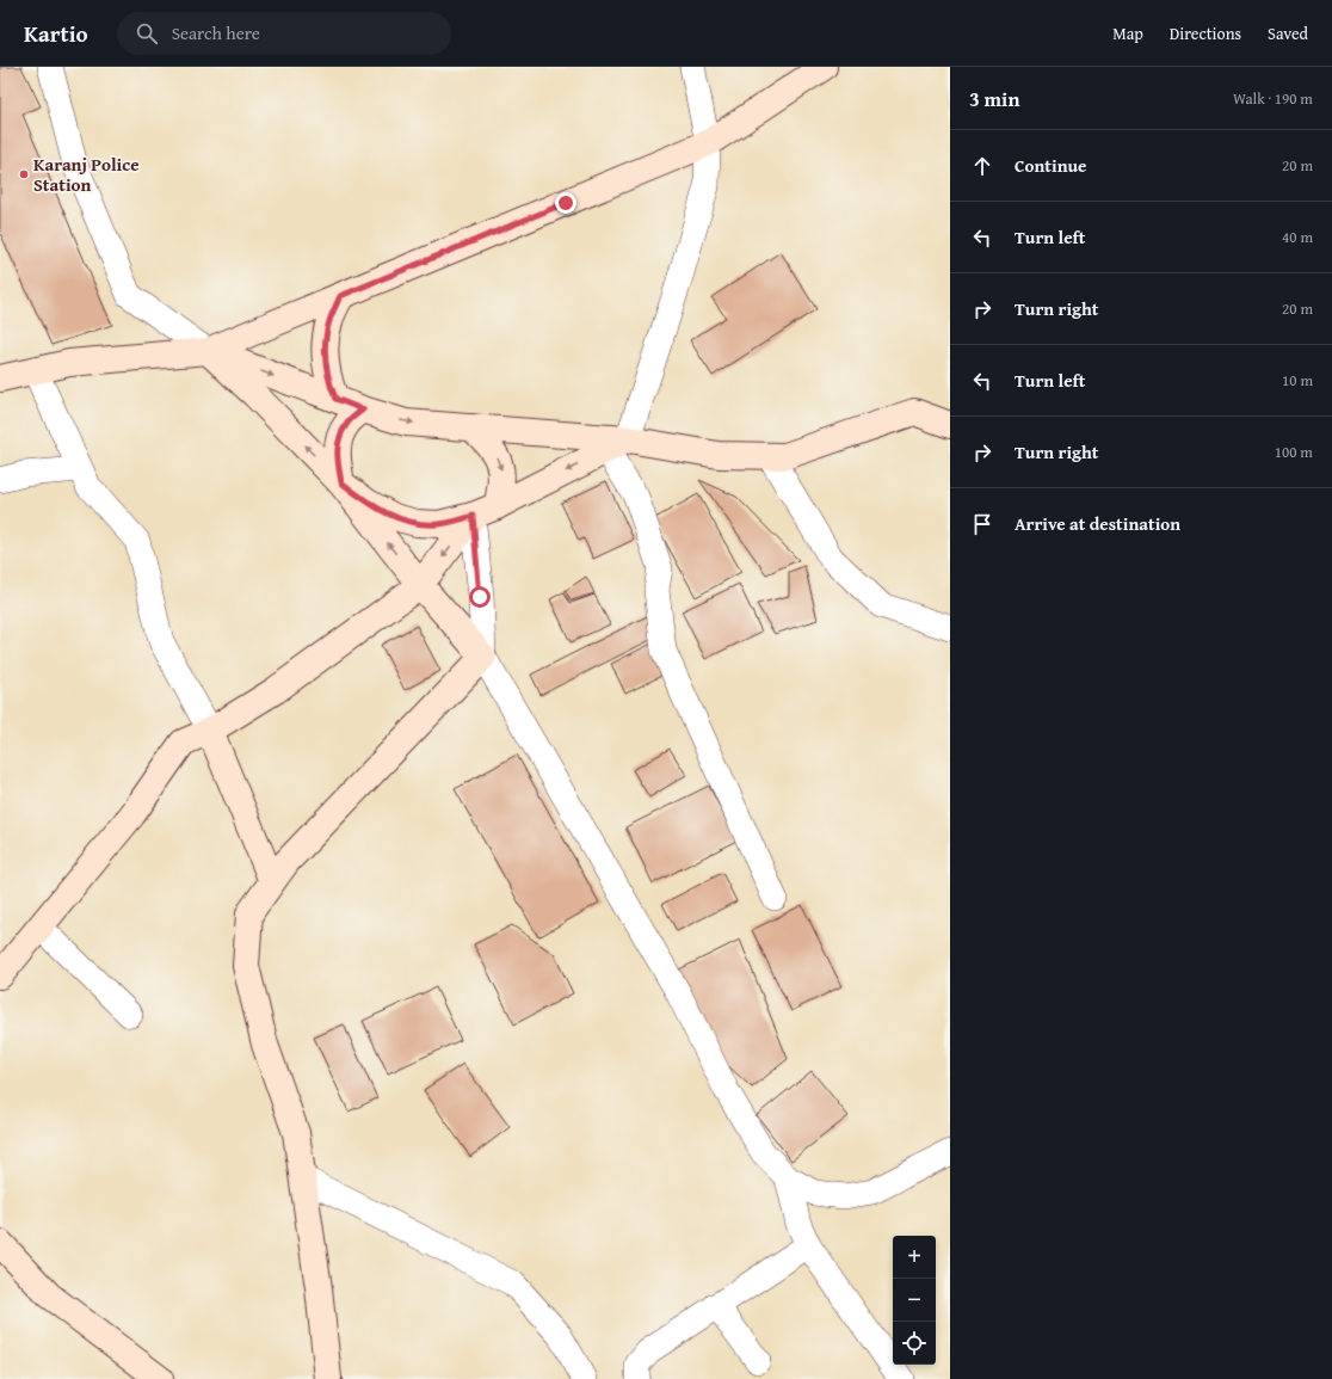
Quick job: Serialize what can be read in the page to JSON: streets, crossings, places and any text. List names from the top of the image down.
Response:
{
  "places": ["Karanj Police Station"],
  "page": {
    "header": "Kartio",
    "search": "Search here",
    "nav": ["Map", "Directions", "Saved"],
    "heading": ["3 min", "Walk · 190 m"],
    "list": [
      ["Continue", "20 m"],
      ["Turn left", "40 m"],
      ["Turn right", "20 m"],
      ["Turn left", "10 m"],
      ["Turn right", "100 m"],
      "Arrive at destination"
    ],
    "map_buttons": ["+", "−"]
  }
}
